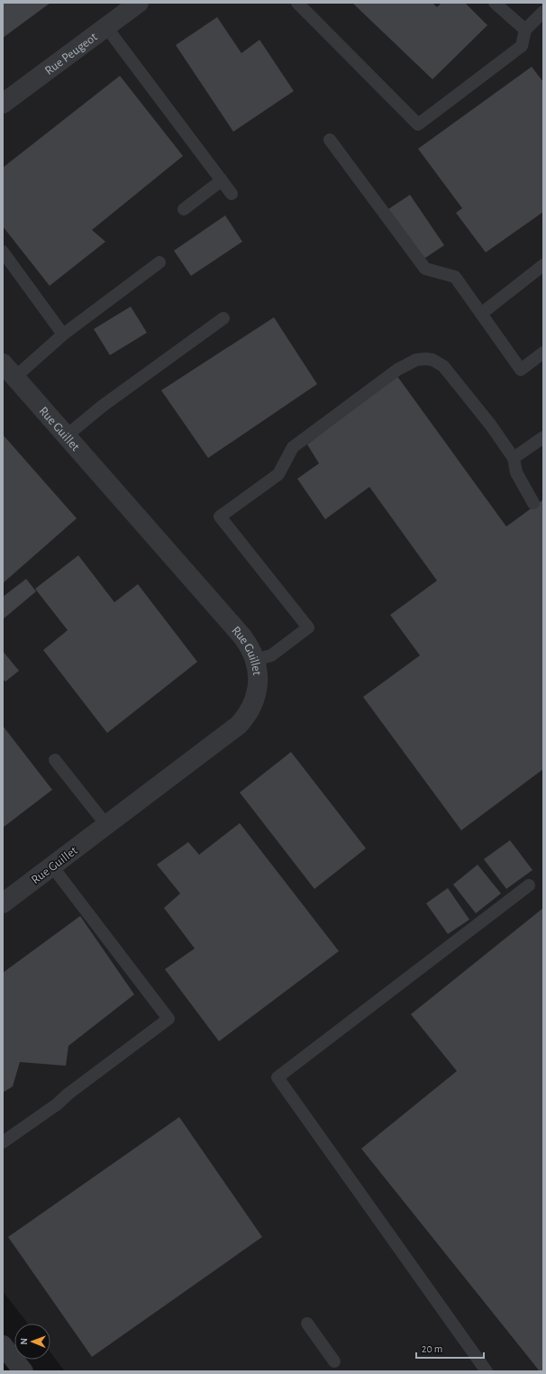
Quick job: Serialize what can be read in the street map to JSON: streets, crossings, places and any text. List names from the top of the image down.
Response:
{
  "streets": {
    "street": ["Rue Peugeot", "Rue Guillet"]
  },
  "scale_bar": "20 m",
  "north": "left"
}
